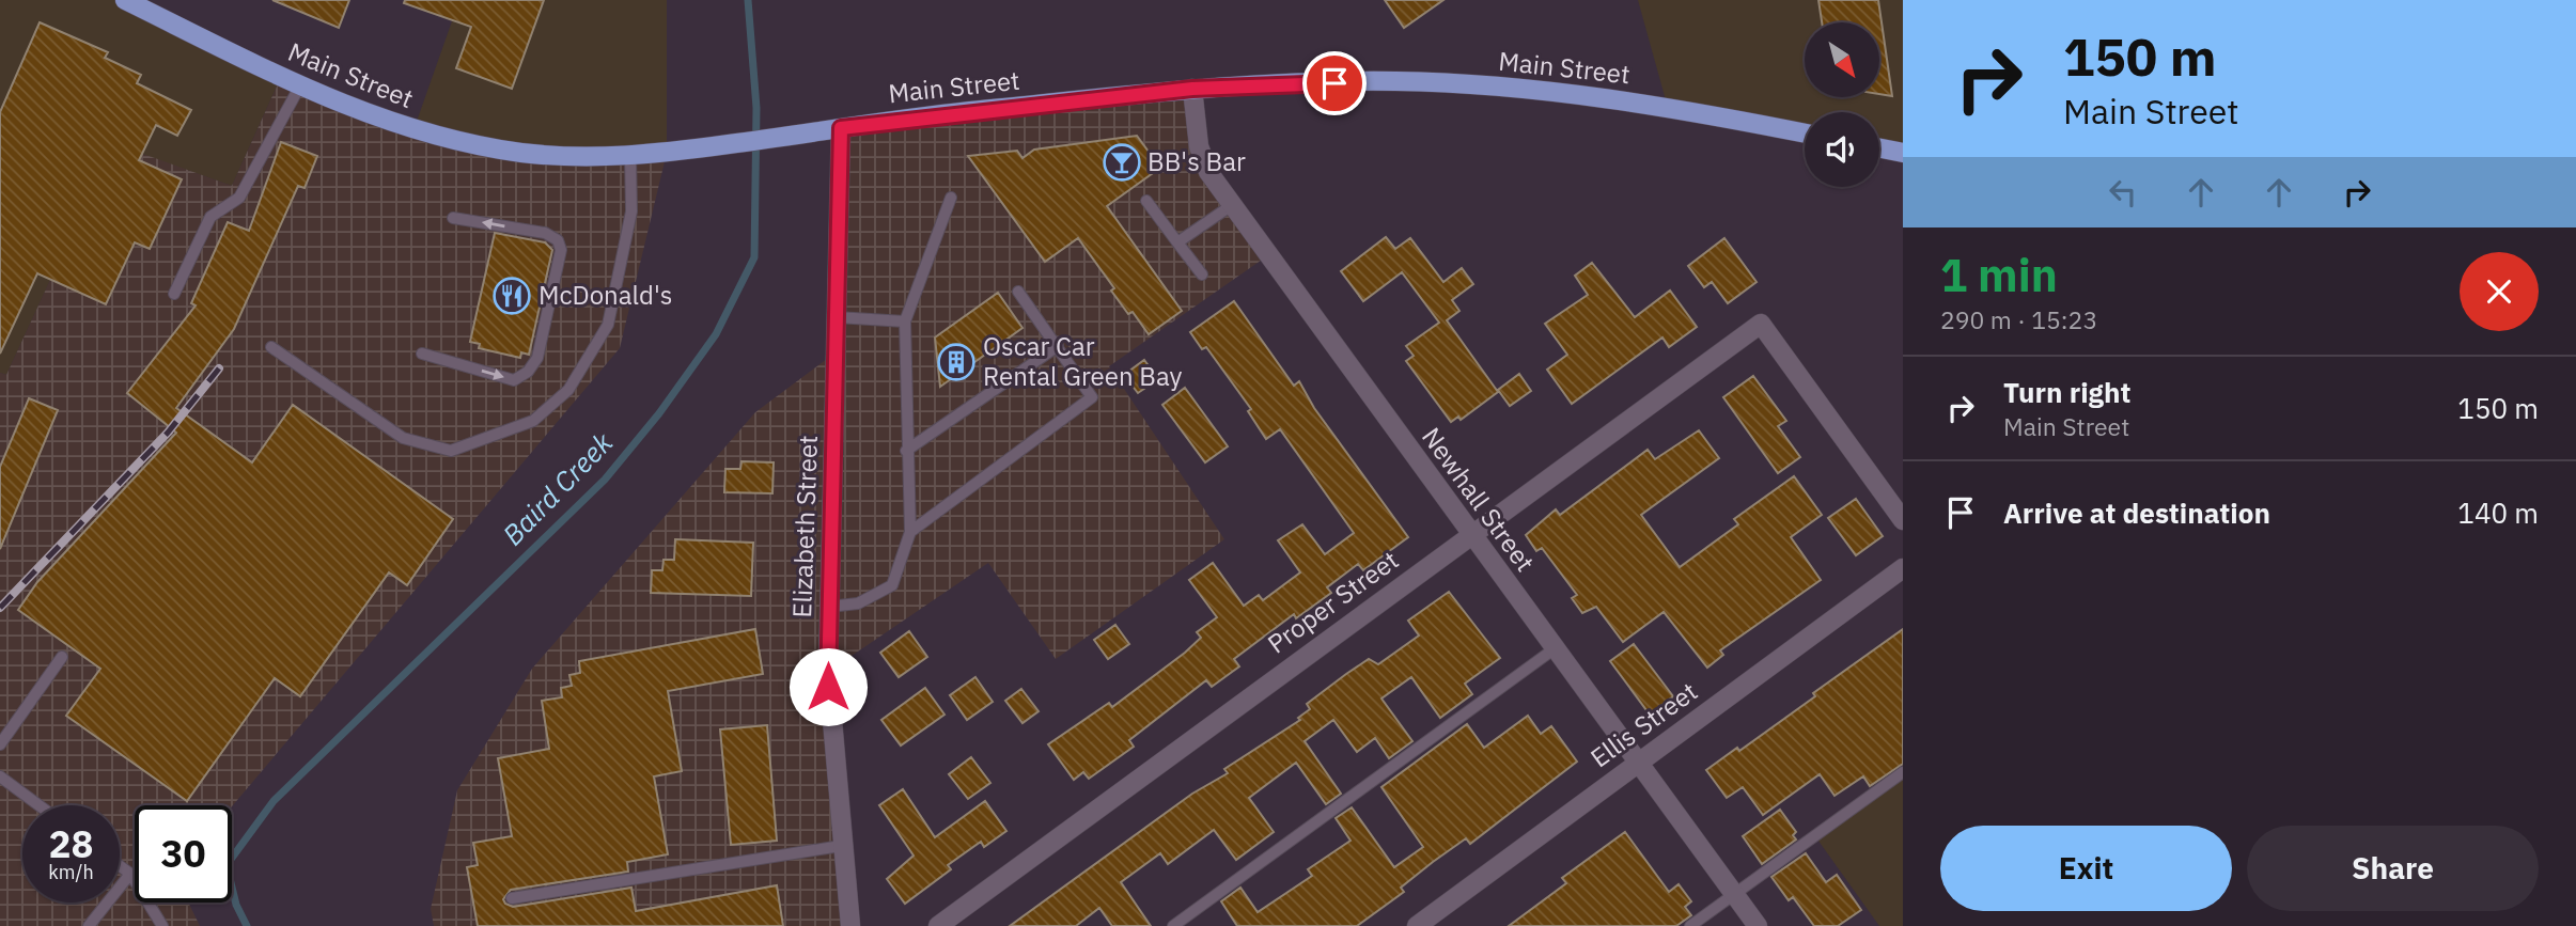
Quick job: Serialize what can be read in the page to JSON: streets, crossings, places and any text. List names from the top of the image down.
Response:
{
  "streets": {
    "main road": ["Main Street"],
    "street": [
      "Newhall Street",
      "Elizabeth Street",
      "Proper Street",
      "Ellis Street"
    ]
  },
  "crossings": [
    ["Main Street", "Newhall Street"],
    ["Main Street", "Elizabeth Street"],
    ["Newhall Street", "Proper Street"],
    ["Newhall Street", "Ellis Street"]
  ],
  "water": ["Baird Creek"],
  "places": {
    "bar": ["BB's Bar"],
    "restaurant": ["McDonald's"],
    "building": ["Oscar Car Rental Green Bay"]
  },
  "north": "bottom right",
  "page": {
    "turn": ["150 m", "Main Street"],
    "heading": ["1 min", "290 m · 15:23"],
    "list": [
      {
        "name": "Turn right",
        "note": "Main Street",
        "value": "150 m"
      },
      {
        "name": "Arrive at destination",
        "value": "140 m"
      }
    ],
    "speed": "28 km/h",
    "limit": "30",
    "buttons": ["Exit", "Share"]
  }
}
